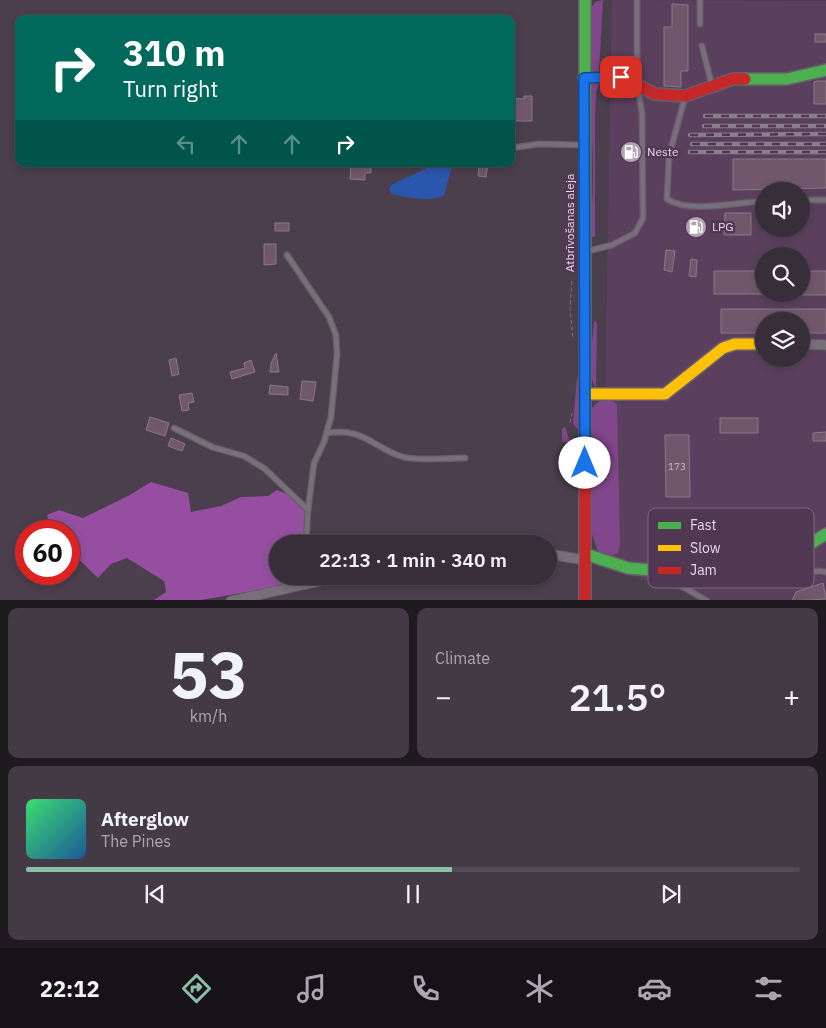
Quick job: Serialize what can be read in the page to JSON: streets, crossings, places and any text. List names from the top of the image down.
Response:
{
  "streets": {
    "street": ["Atbrīvošanas aleja"]
  },
  "places": {
    "fuel station": ["Neste", "LPG"]
  },
  "house_numbers": ["173"],
  "legend": ["Fast", "Slow", "Jam"],
  "page": {
    "turn": ["310 m", "Turn right"],
    "limit": "60",
    "trip": "22:13 · 1 min · 340 m",
    "tile": [
      ["53", "km/h"],
      "Climate"
    ],
    "heat": ["−", "21.5°", "+"],
    "song": ["Afterglow", "The Pines"],
    "tabs": "22:12"
  }
}
